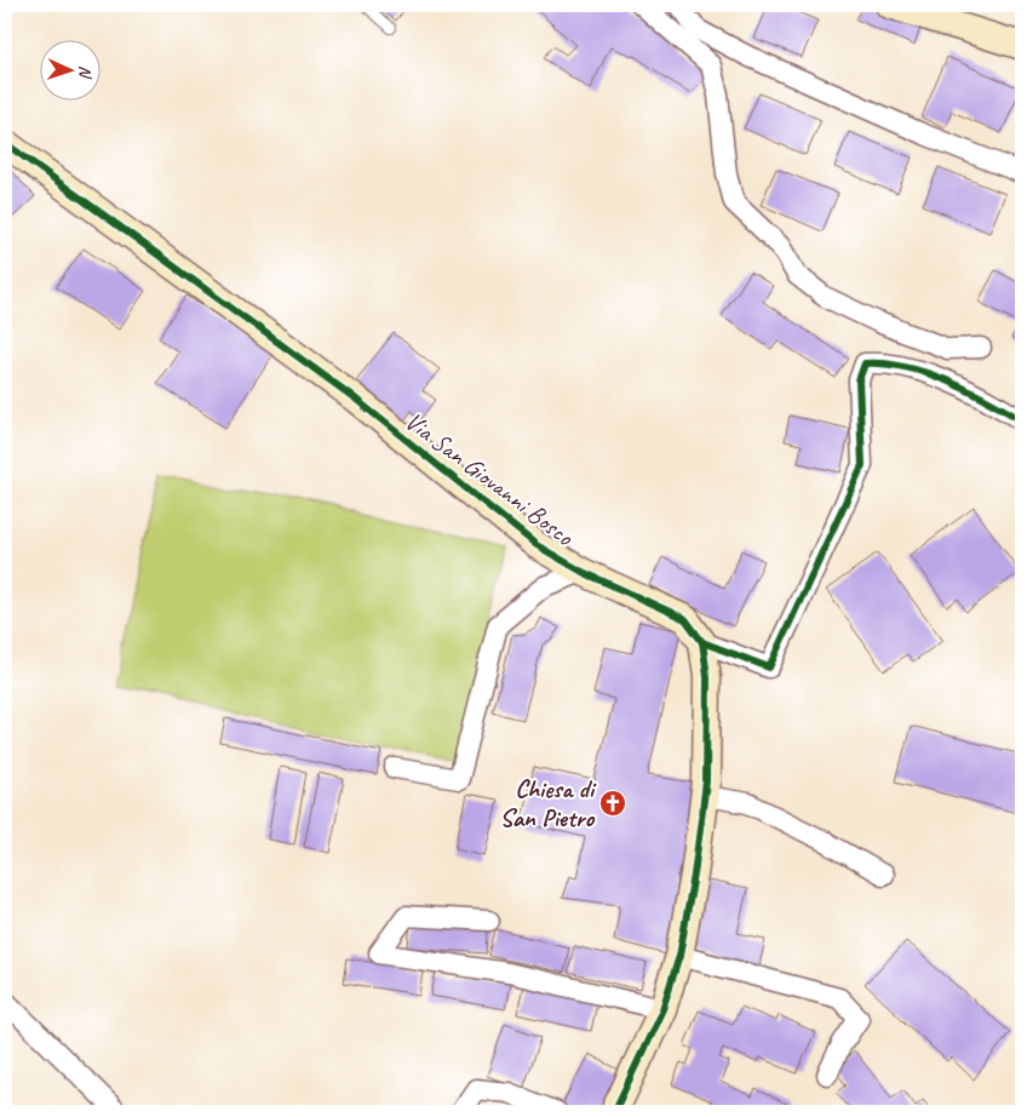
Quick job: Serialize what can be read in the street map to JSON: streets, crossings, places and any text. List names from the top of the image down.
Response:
{
  "streets": {
    "street": ["Via San Giovanni Bosco"]
  },
  "places": {
    "church": ["Chiesa di San Pietro"]
  },
  "north": "right"
}
